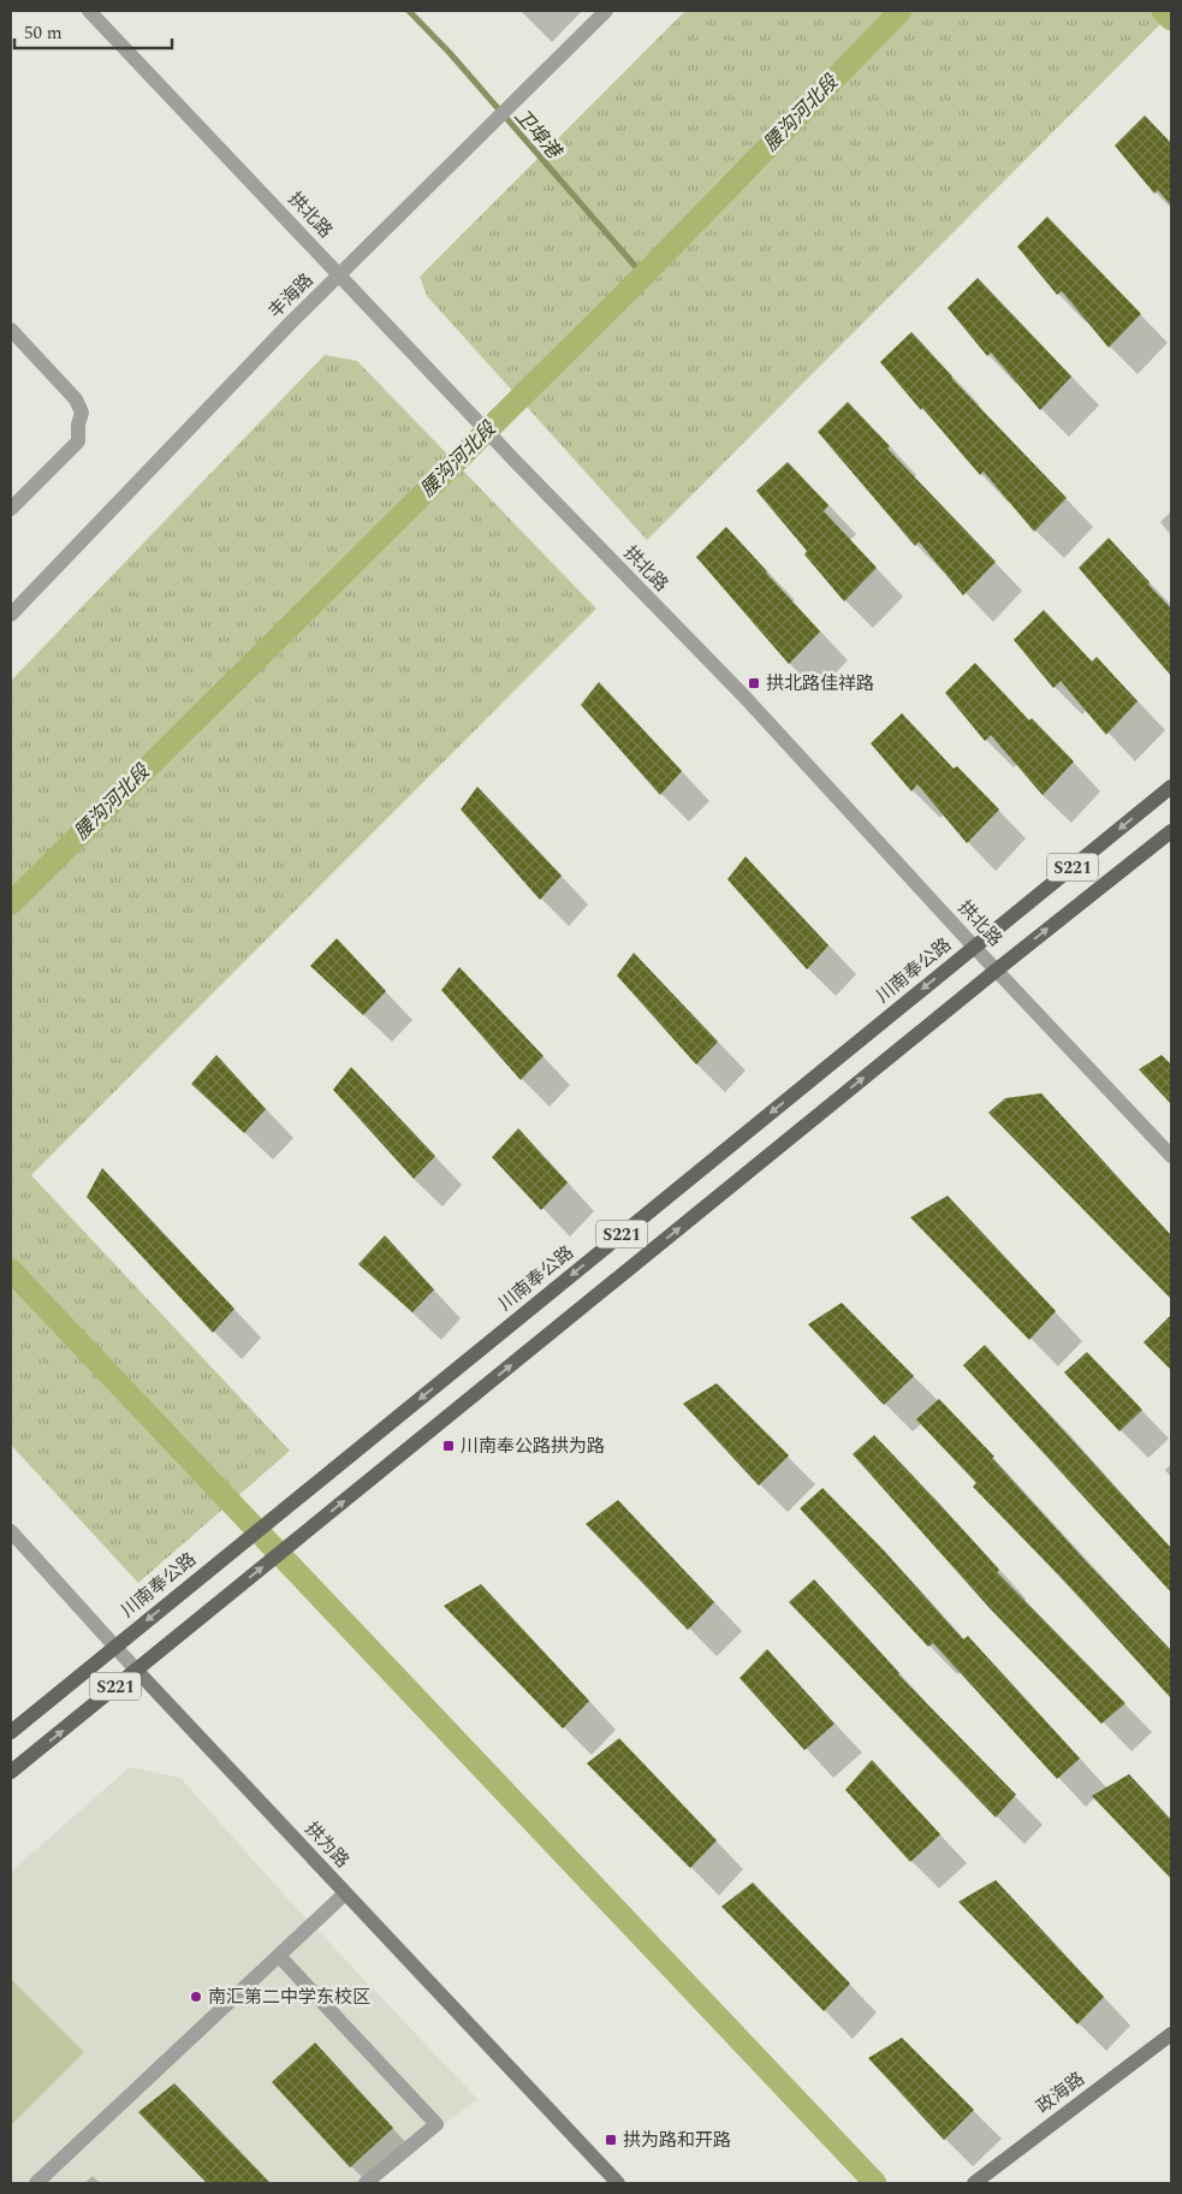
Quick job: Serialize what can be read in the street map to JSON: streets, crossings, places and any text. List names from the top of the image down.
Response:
{
  "streets": {
    "main road": [
      "S221",
      "川南奉公路",
      "拱为路",
      "政海路"
    ],
    "street": ["拱北路", "丰海路"]
  },
  "crossings": [
    ["拱北路", "丰海路"],
    ["拱北路", "S221"],
    ["拱北路", "川南奉公路"],
    ["S221", "拱为路"],
    ["川南奉公路", "拱为路"]
  ],
  "water": ["腰沟河北段", "卫埠港"],
  "places": {
    "transit": ["拱北路佳祥路", "川南奉公路拱为路", "拱为路和开路"],
    "other": ["南汇第二中学东校区"]
  },
  "scale_bar": "50 m"
}
